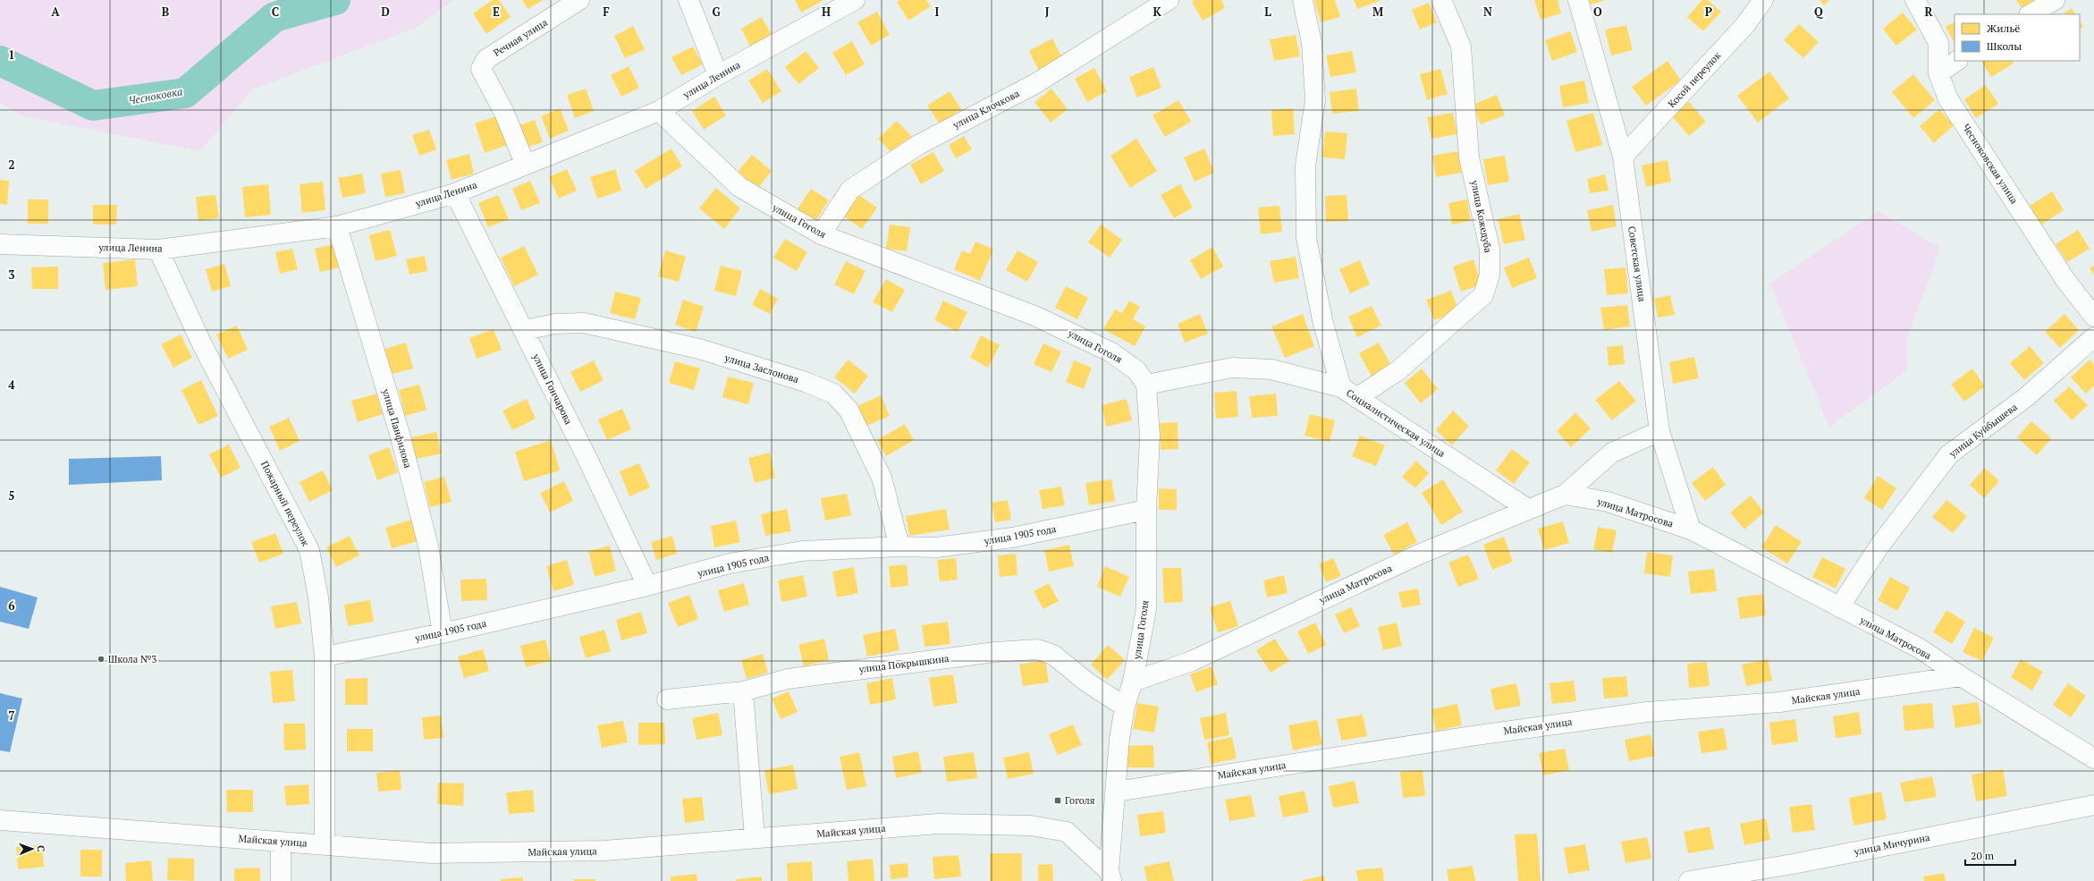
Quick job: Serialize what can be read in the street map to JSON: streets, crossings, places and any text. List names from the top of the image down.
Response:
{
  "streets": {
    "street": [
      "Речная улица",
      "улица Ленина",
      "Косой переулок",
      "улица Клочкова",
      "Чесноковская улица",
      "улица Кожедуба",
      "улица Гоголя",
      "Советская улица",
      "улица Заслонова",
      "улица Гончарова",
      "Социалистическая улица",
      "улица Панфилова",
      "улица Куйбышева",
      "Пожарный переулок",
      "улица Матросова",
      "улица 1905 года",
      "улица Покрышкина",
      "Майская улица",
      "улица Мичурина"
    ]
  },
  "crossings": [
    ["Речная улица", "улица Ленина"],
    ["улица Ленина", "улица Гоголя"],
    ["улица Ленина", "улица Гончарова"],
    ["улица Ленина", "улица Панфилова"],
    ["улица Ленина", "Пожарный переулок"],
    ["Косой переулок", "Советская улица"],
    ["улица Клочкова", "улица Гоголя"],
    ["улица Кожедуба", "Социалистическая улица"],
    ["улица Гоголя", "улица Матросова"],
    ["улица Гоголя", "улица 1905 года"],
    ["улица Гоголя", "улица Покрышкина"],
    ["улица Гоголя", "Майская улица"],
    ["Советская улица", "улица Матросова"],
    ["улица Заслонова", "улица Гончарова"],
    ["улица Заслонова", "улица 1905 года"],
    ["улица Гончарова", "улица 1905 года"],
    ["Социалистическая улица", "улица Матросова"],
    ["улица Панфилова", "улица 1905 года"],
    ["улица Куйбышева", "улица Матросова"],
    ["Пожарный переулок", "улица 1905 года"],
    ["Пожарный переулок", "Майская улица"],
    ["улица Матросова", "Майская улица"]
  ],
  "water": ["Чесноковка"],
  "places": {
    "other": ["Школа №3"],
    "transit": ["Гоголя"]
  },
  "legend": ["Жильё", "Школы"],
  "scale_bar": "20 m",
  "north": "right",
  "grid": {
    "columns": [
      "A",
      "B",
      "C",
      "D",
      "E",
      "F",
      "G",
      "H",
      "I",
      "J",
      "K",
      "L",
      "M",
      "N",
      "O",
      "P",
      "Q",
      "R"
    ],
    "rows": [
      "1",
      "2",
      "3",
      "4",
      "5",
      "6",
      "7"
    ]
  }
}
